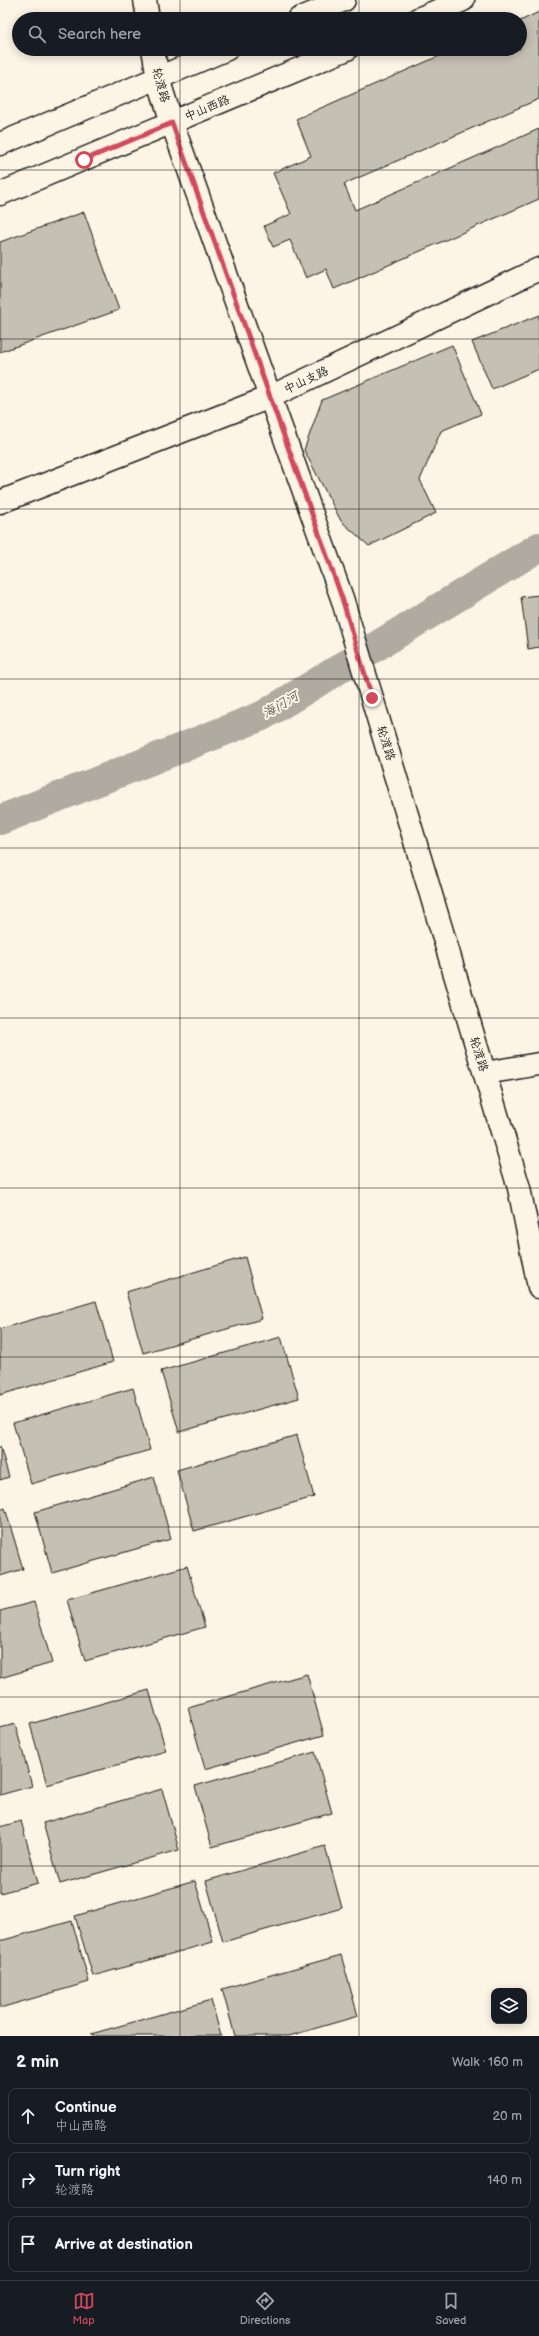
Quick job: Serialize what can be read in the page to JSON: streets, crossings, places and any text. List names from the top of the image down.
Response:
{
  "streets": {
    "main road": ["轮渡路", "中山西路", "中山支路"]
  },
  "crossings": [
    ["轮渡路", "中山西路"],
    ["轮渡路", "中山支路"]
  ],
  "water": ["海门河"],
  "page": {
    "search": "Search here",
    "heading": ["2 min", "Walk · 160 m"],
    "list": [
      ["Continue", "中山西路", "20 m"],
      ["Turn right", "轮渡路", "140 m"],
      "Arrive at destination"
    ],
    "nav": ["Map", "Directions", "Saved"]
  }
}
